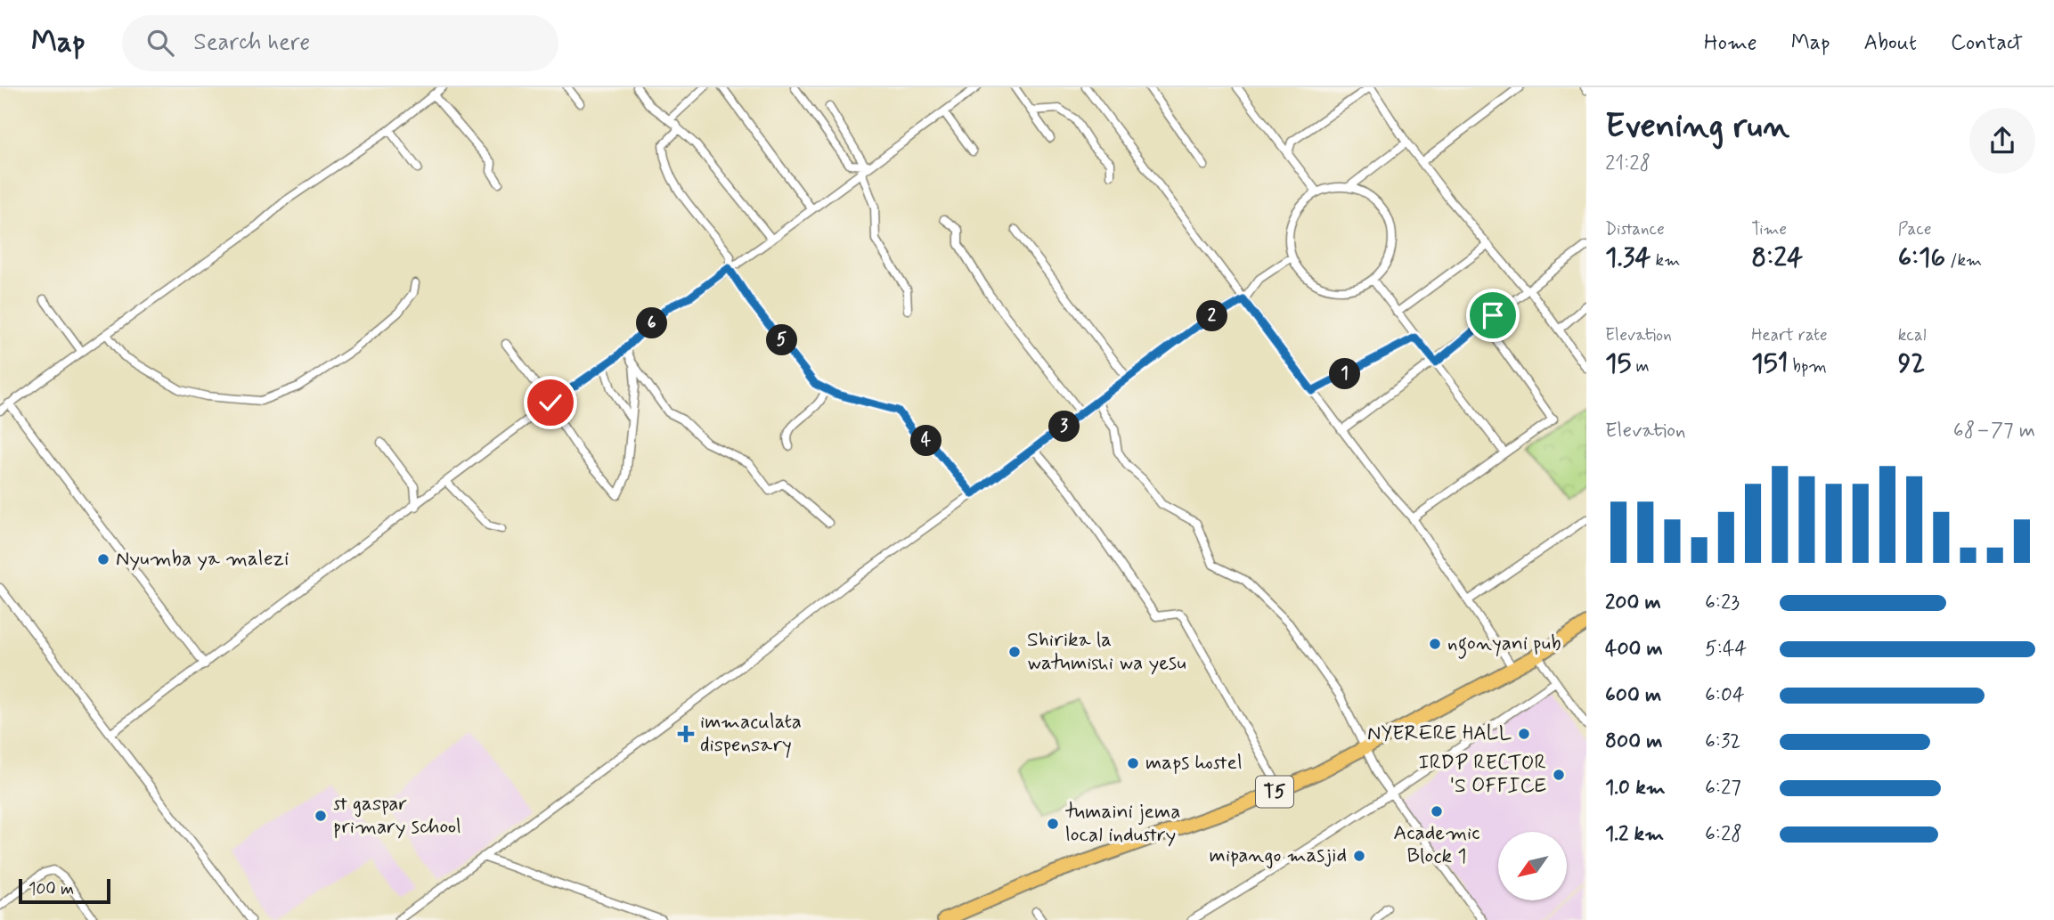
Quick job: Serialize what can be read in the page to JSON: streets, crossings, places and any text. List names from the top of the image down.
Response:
{
  "streets": {
    "highway": ["T5"]
  },
  "places": {
    "other": [
      "Nyumba ya malezi",
      "ngonyani pub",
      "Shirika la watumishi wa yesu",
      "NYERERE HALL",
      "maps hostel",
      "IRDP RECTOR 'S OFFICE",
      "Academic Block 1",
      "st gaspar primary school",
      "tumaini jema local industry",
      "mipango masjid"
    ],
    "health": ["immaculata dispensary"]
  },
  "scale_bar": "100 m",
  "north": "bottom left",
  "page": {
    "header": "Map",
    "search": "Search here",
    "nav": [
      "Home",
      "Map",
      "About",
      "Contact"
    ],
    "heading": ["Evening run", "21:28"],
    "stats": [
      ["Distance", "1.34 km"],
      ["Time", "8:24"],
      ["Pace", "6:16 /km"],
      ["Elevation", "15 m"],
      ["Heart rate", "151 bpm"],
      ["kcal", "92"]
    ],
    "pins": [
      "2",
      "6",
      "5",
      "1",
      "3",
      "4"
    ],
    "chart": ["Elevation", "68–77 m"],
    "list": [
      {
        "name": "200 m",
        "note": "6:23"
      },
      {
        "name": "400 m",
        "note": "5:44"
      },
      {
        "name": "600 m",
        "note": "6:04"
      },
      {
        "name": "800 m",
        "note": "6:32"
      },
      {
        "name": "1.0 km",
        "note": "6:27"
      },
      {
        "name": "1.2 km",
        "note": "6:28"
      }
    ],
    "scale": "100 m"
  }
}
